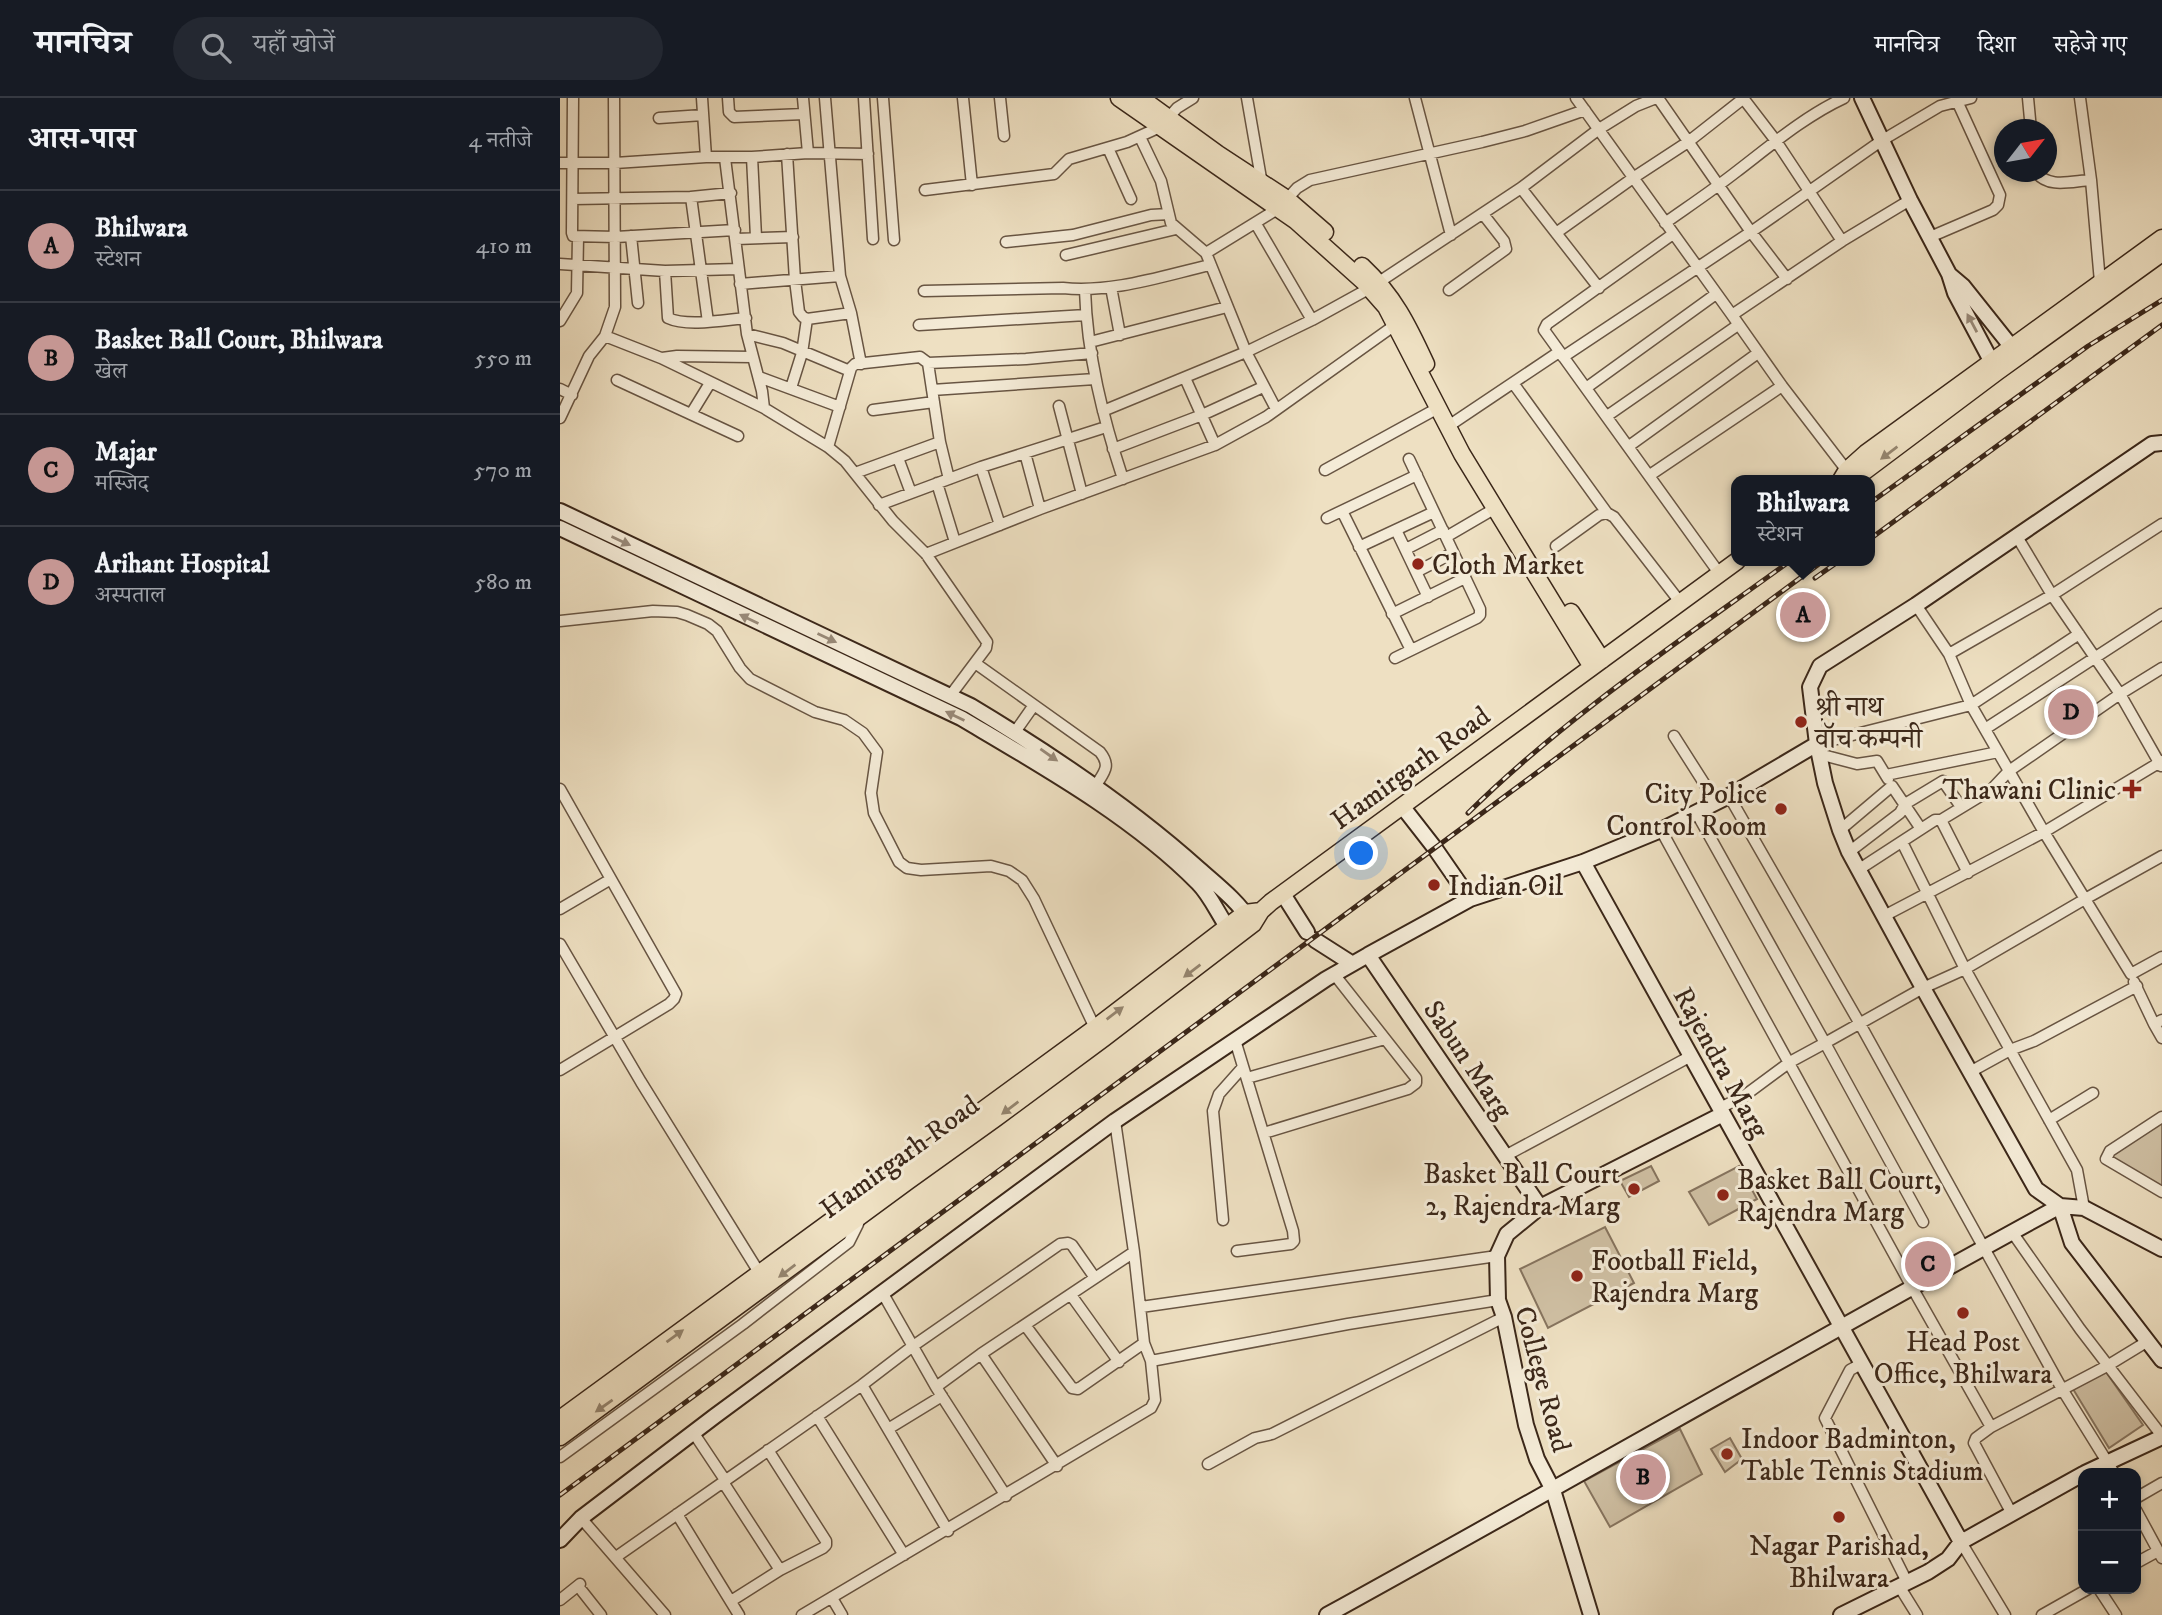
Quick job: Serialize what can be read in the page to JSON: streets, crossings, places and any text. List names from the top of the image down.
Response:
{
  "streets": {
    "main road": ["Hamirgarh Road"],
    "street": ["Sabun Marg", "Rajendra Marg", "College Road"]
  },
  "places": {
    "other": [
      "Cloth Market",
      "श्री नाथ वॉच कम्पनी",
      "City Police Control Room",
      "Indian Oil",
      "Basket Ball Court 2, Rajendra Marg",
      "Basket Ball Court, Rajendra Marg",
      "Football Field, Rajendra Marg",
      "Head Post Office, Bhilwara",
      "Indoor Badminton, Table Tennis Stadium",
      "Nagar Parishad, Bhilwara"
    ],
    "health": ["Thawani Clinic"]
  },
  "north": "top right",
  "page": {
    "header": "मानचित्र",
    "search": "यहाँ खोजें",
    "nav": ["मानचित्र", "दिशा", "सहेजे गए"],
    "heading": ["आस-पास", "4 नतीजे"],
    "list": [
      {
        "mark": "A",
        "name": "Bhilwara",
        "note": "स्टेशन",
        "value": "410 m"
      },
      {
        "mark": "B",
        "name": "Basket Ball Court, Bhilwara",
        "note": "खेल",
        "value": "550 m"
      },
      {
        "mark": "C",
        "name": "Majar",
        "note": "मस्जिद",
        "value": "570 m"
      },
      {
        "mark": "D",
        "name": "Arihant Hospital",
        "note": "अस्पताल",
        "value": "580 m"
      }
    ],
    "popup": ["Bhilwara", "स्टेशन"],
    "pins": [
      "A",
      "D",
      "C",
      "B"
    ],
    "map_buttons": ["+", "−"]
  }
}
